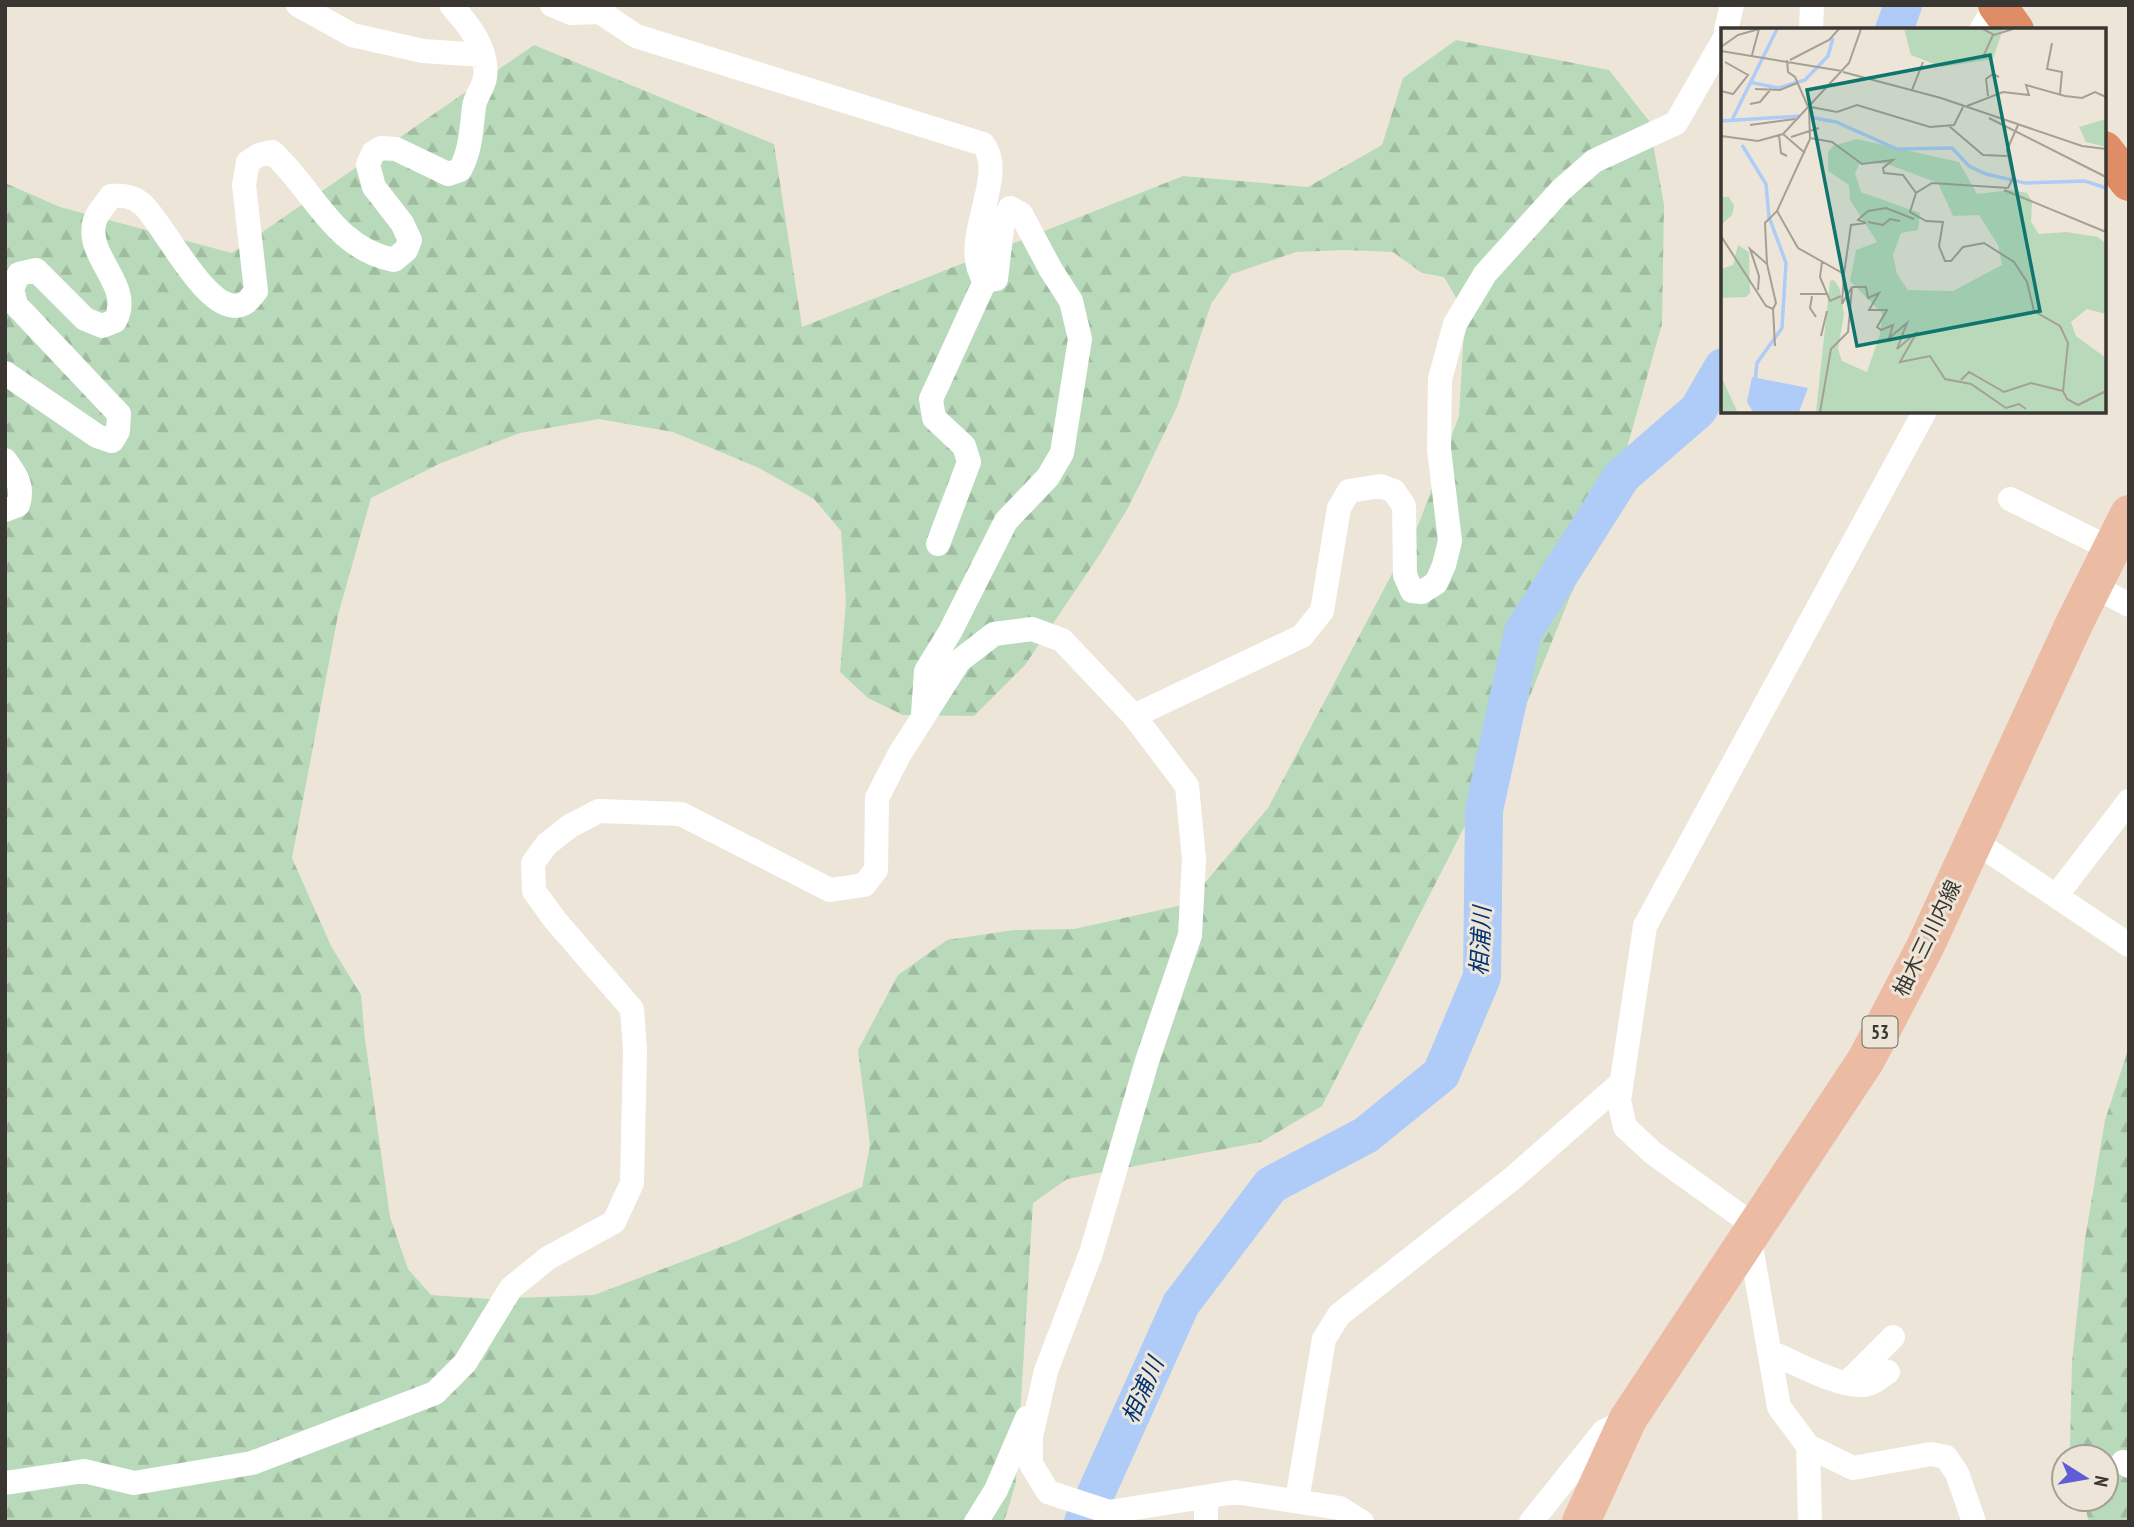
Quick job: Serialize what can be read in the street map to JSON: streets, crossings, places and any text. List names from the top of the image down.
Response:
{
  "streets": {
    "main road": ["柚木三川内線", "53"]
  },
  "water": ["相浦川"],
  "north": "right"
}
